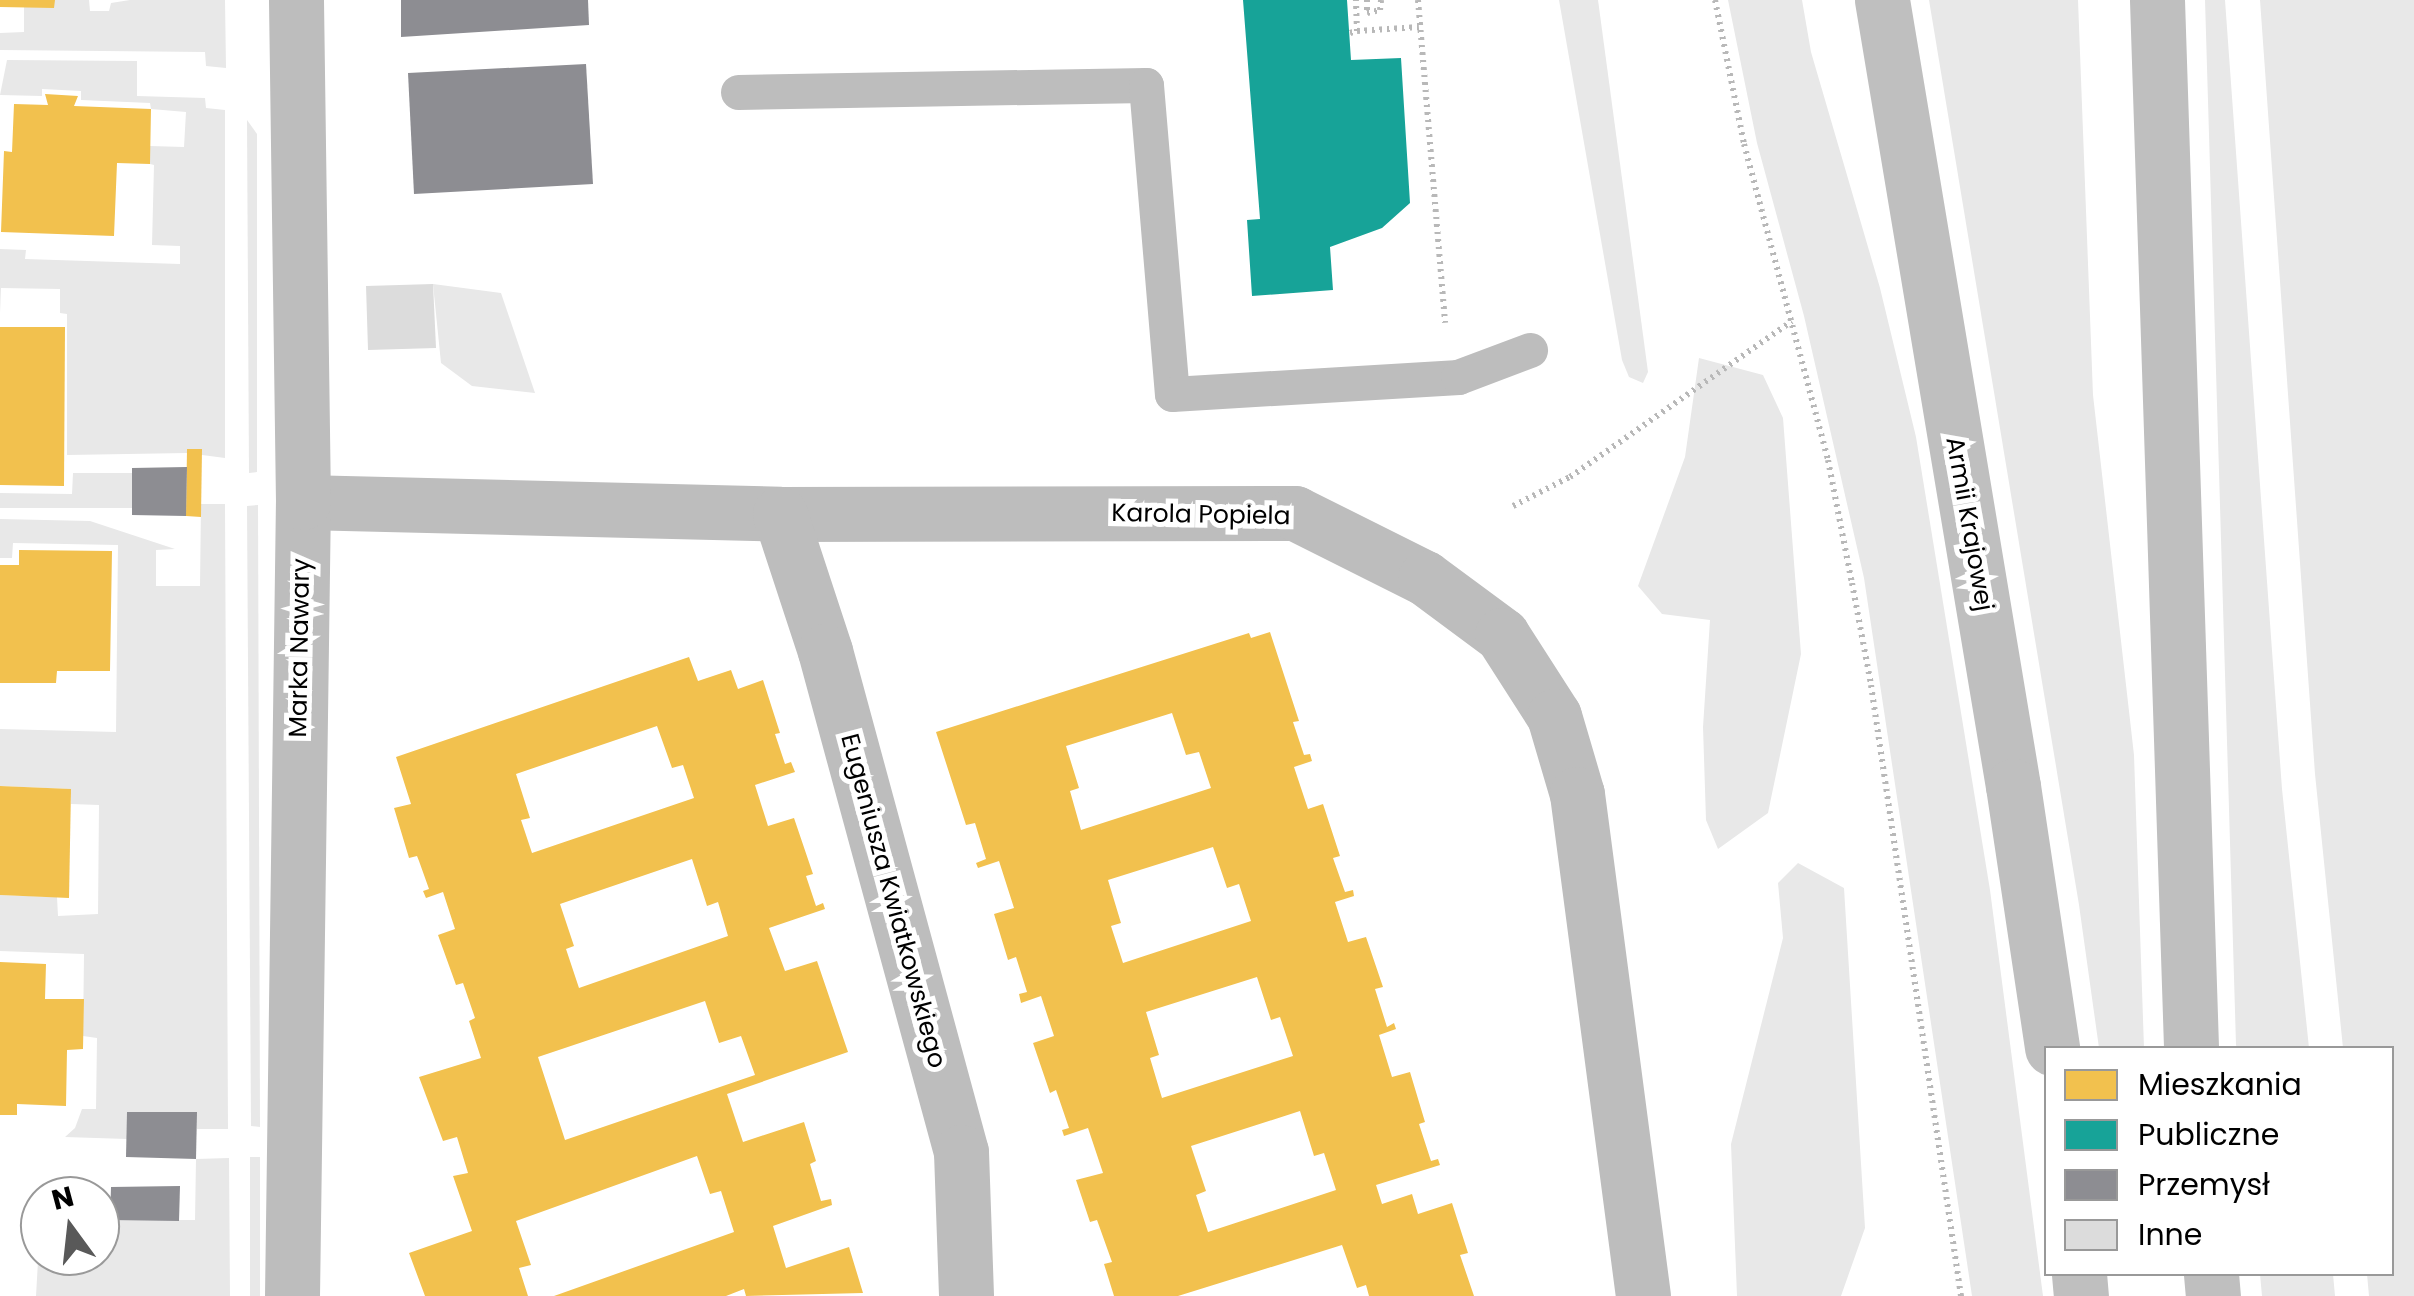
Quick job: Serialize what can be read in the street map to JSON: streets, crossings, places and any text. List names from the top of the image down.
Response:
{
  "streets": {
    "main road": ["Armii Krajowej"],
    "street": ["Karola Popiela", "Marka Nawary", "Eugeniusza Kwiatkowskiego"]
  },
  "crossings": [
    ["Karola Popiela", "Marka Nawary"],
    ["Karola Popiela", "Eugeniusza Kwiatkowskiego"]
  ],
  "legend": [
    "Mieszkania",
    "Publiczne",
    "Przemysł",
    "Inne"
  ],
  "north": "top"
}
